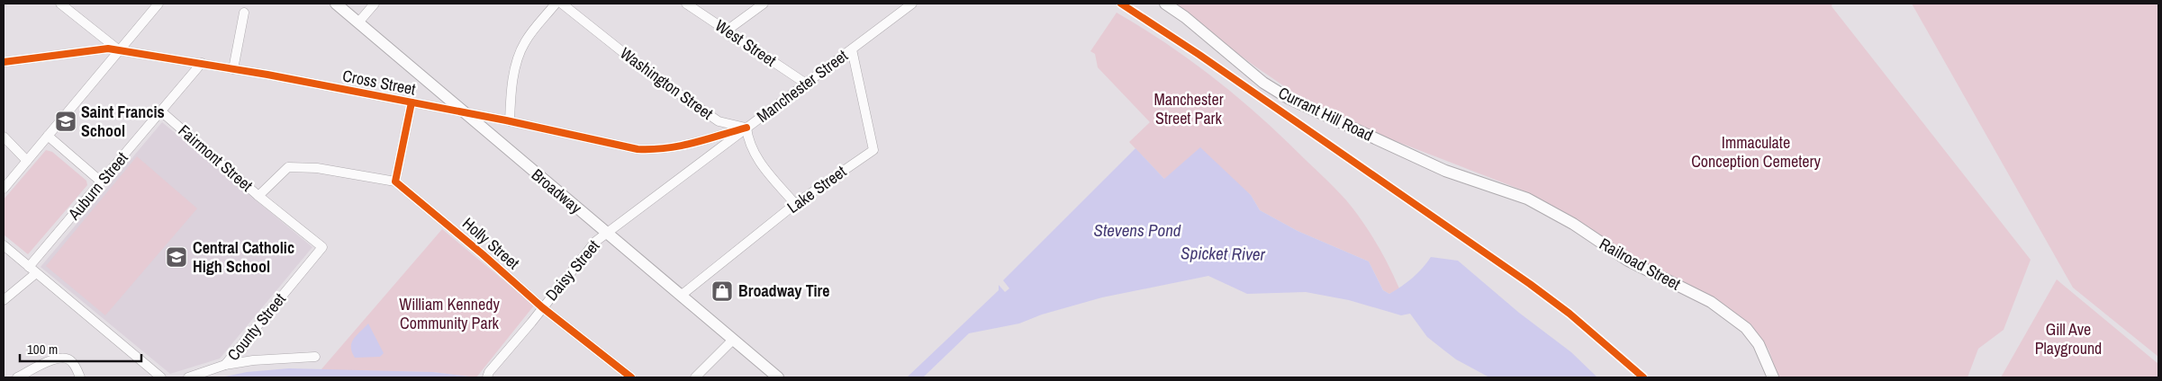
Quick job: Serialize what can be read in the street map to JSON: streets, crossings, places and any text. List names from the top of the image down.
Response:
{
  "streets": {
    "main road": ["Currant Hill Road", "Broadway", "Railroad Street"],
    "street": [
      "West Street",
      "Cross Street",
      "Washington Street",
      "Manchester Street",
      "Fairmont Street",
      "Auburn Street",
      "Lake Street",
      "Holly Street",
      "Daisy Street",
      "County Street"
    ]
  },
  "crossings": [
    ["West Street", "Manchester Street"],
    ["Cross Street", "Washington Street"],
    ["Cross Street", "Manchester Street"],
    ["Cross Street", "Auburn Street"],
    ["Cross Street", "Broadway"],
    ["Washington Street", "Manchester Street"],
    ["Manchester Street", "Lake Street"],
    ["Manchester Street", "Broadway"],
    ["Manchester Street", "Daisy Street"],
    ["Currant Hill Road", "Railroad Street"],
    ["Fairmont Street", "Auburn Street"],
    ["Fairmont Street", "Holly Street"],
    ["Fairmont Street", "County Street"],
    ["Lake Street", "Broadway"],
    ["Broadway", "Daisy Street"],
    ["Holly Street", "Daisy Street"]
  ],
  "water": ["Stevens Pond", "Spicket River"],
  "parks": [
    "Manchester Street Park",
    "Immaculate Conception Cemetery",
    "William Kennedy Community Park",
    "Gill Ave Playground"
  ],
  "places": {
    "school or university": ["Saint Francis School", "Central Catholic High School"],
    "shop": ["Broadway Tire"]
  },
  "scale_bar": "100 m"
}
